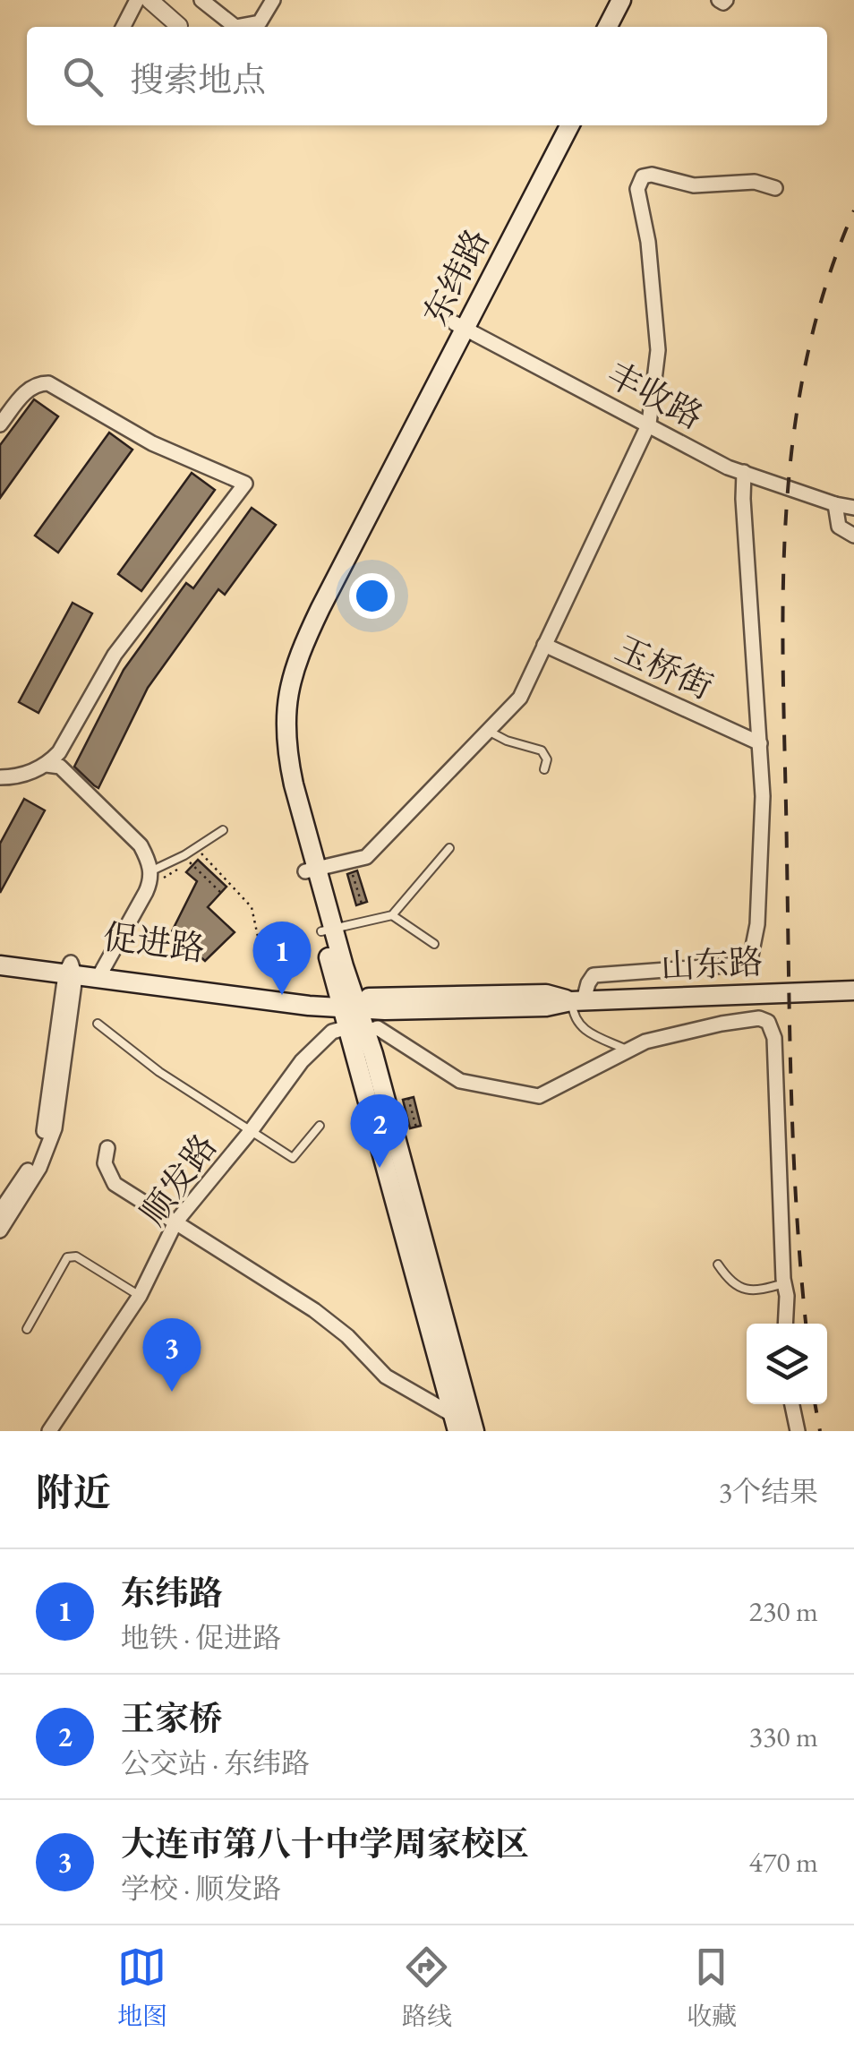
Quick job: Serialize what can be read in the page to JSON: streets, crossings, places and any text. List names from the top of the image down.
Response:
{
  "streets": {
    "main road": ["东纬路", "促进路", "山东路"],
    "street": ["丰收路", "玉桥街", "顺发路"]
  },
  "crossings": [
    ["东纬路", "丰收路"],
    ["东纬路", "促进路"],
    ["东纬路", "山东路"],
    ["东纬路", "顺发路"],
    ["促进路", "山东路"]
  ],
  "page": {
    "search": "搜索地点",
    "pins": ["1", "2", "3"],
    "heading": ["附近", "3个结果"],
    "list": [
      {
        "mark": "1",
        "name": "东纬路",
        "note": "地铁 · 促进路",
        "value": "230 m"
      },
      {
        "mark": "2",
        "name": "王家桥",
        "note": "公交站 · 东纬路",
        "value": "330 m"
      },
      {
        "mark": "3",
        "name": "大连市第八十中学周家校区",
        "note": "学校 · 顺发路",
        "value": "470 m"
      }
    ],
    "nav": ["地图", "路线", "收藏"]
  }
}
